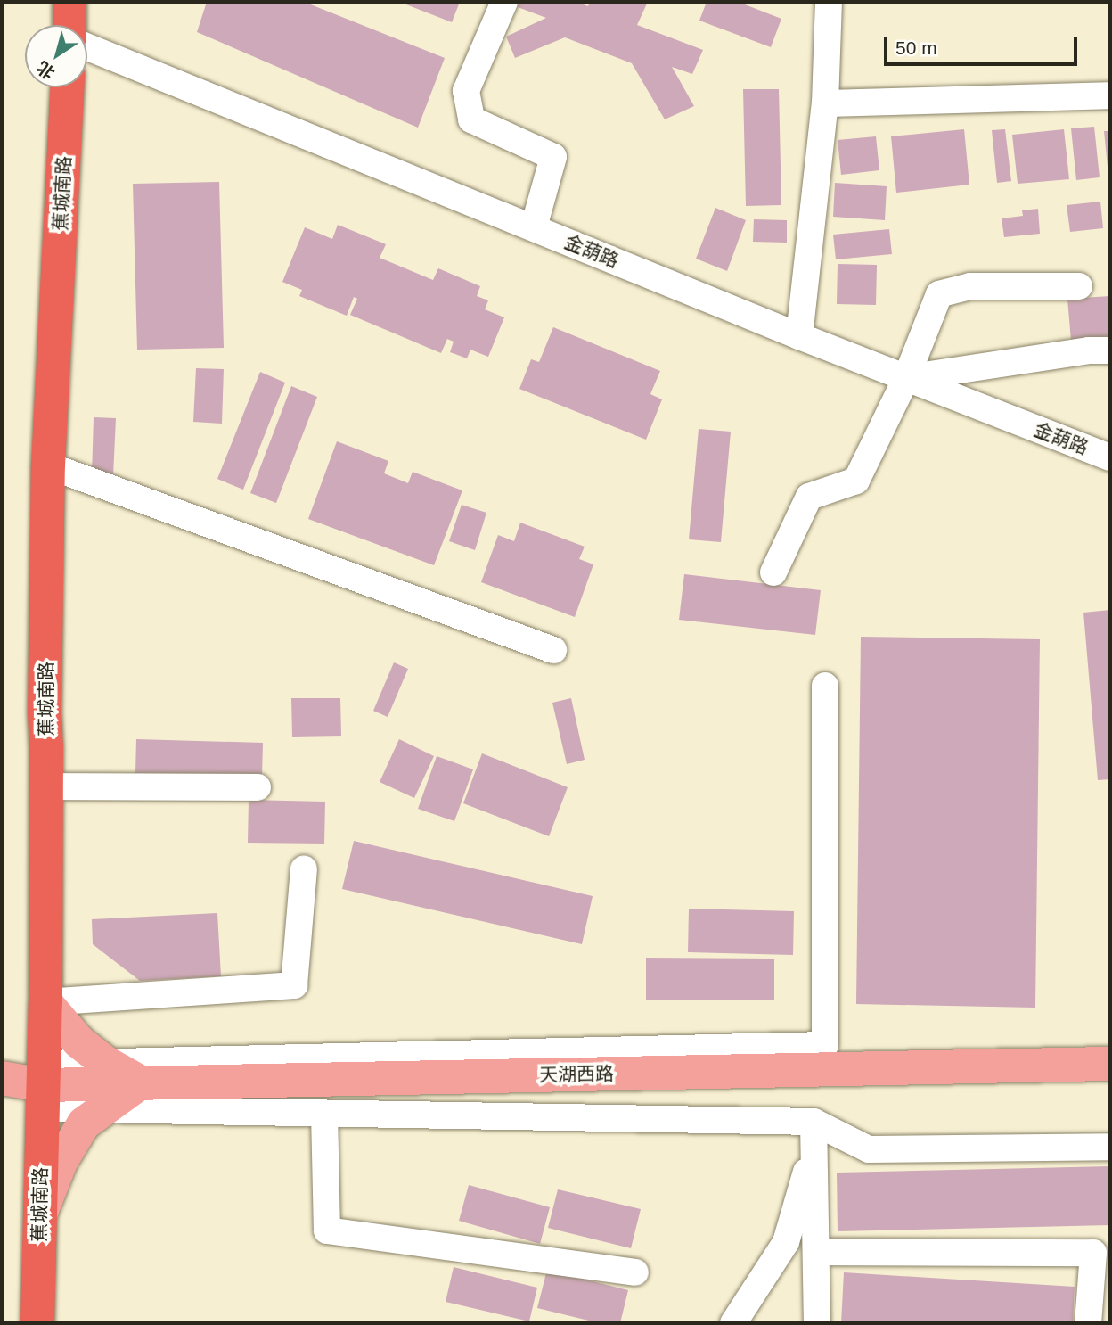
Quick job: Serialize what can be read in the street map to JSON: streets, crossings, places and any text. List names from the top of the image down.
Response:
{
  "streets": {
    "highway": ["蕉城南路"],
    "main road": ["天湖西路"],
    "street": ["金葫路"]
  },
  "crossings": [
    ["蕉城南路", "天湖西路"]
  ],
  "scale_bar": "50 m",
  "north": "bottom left"
}
